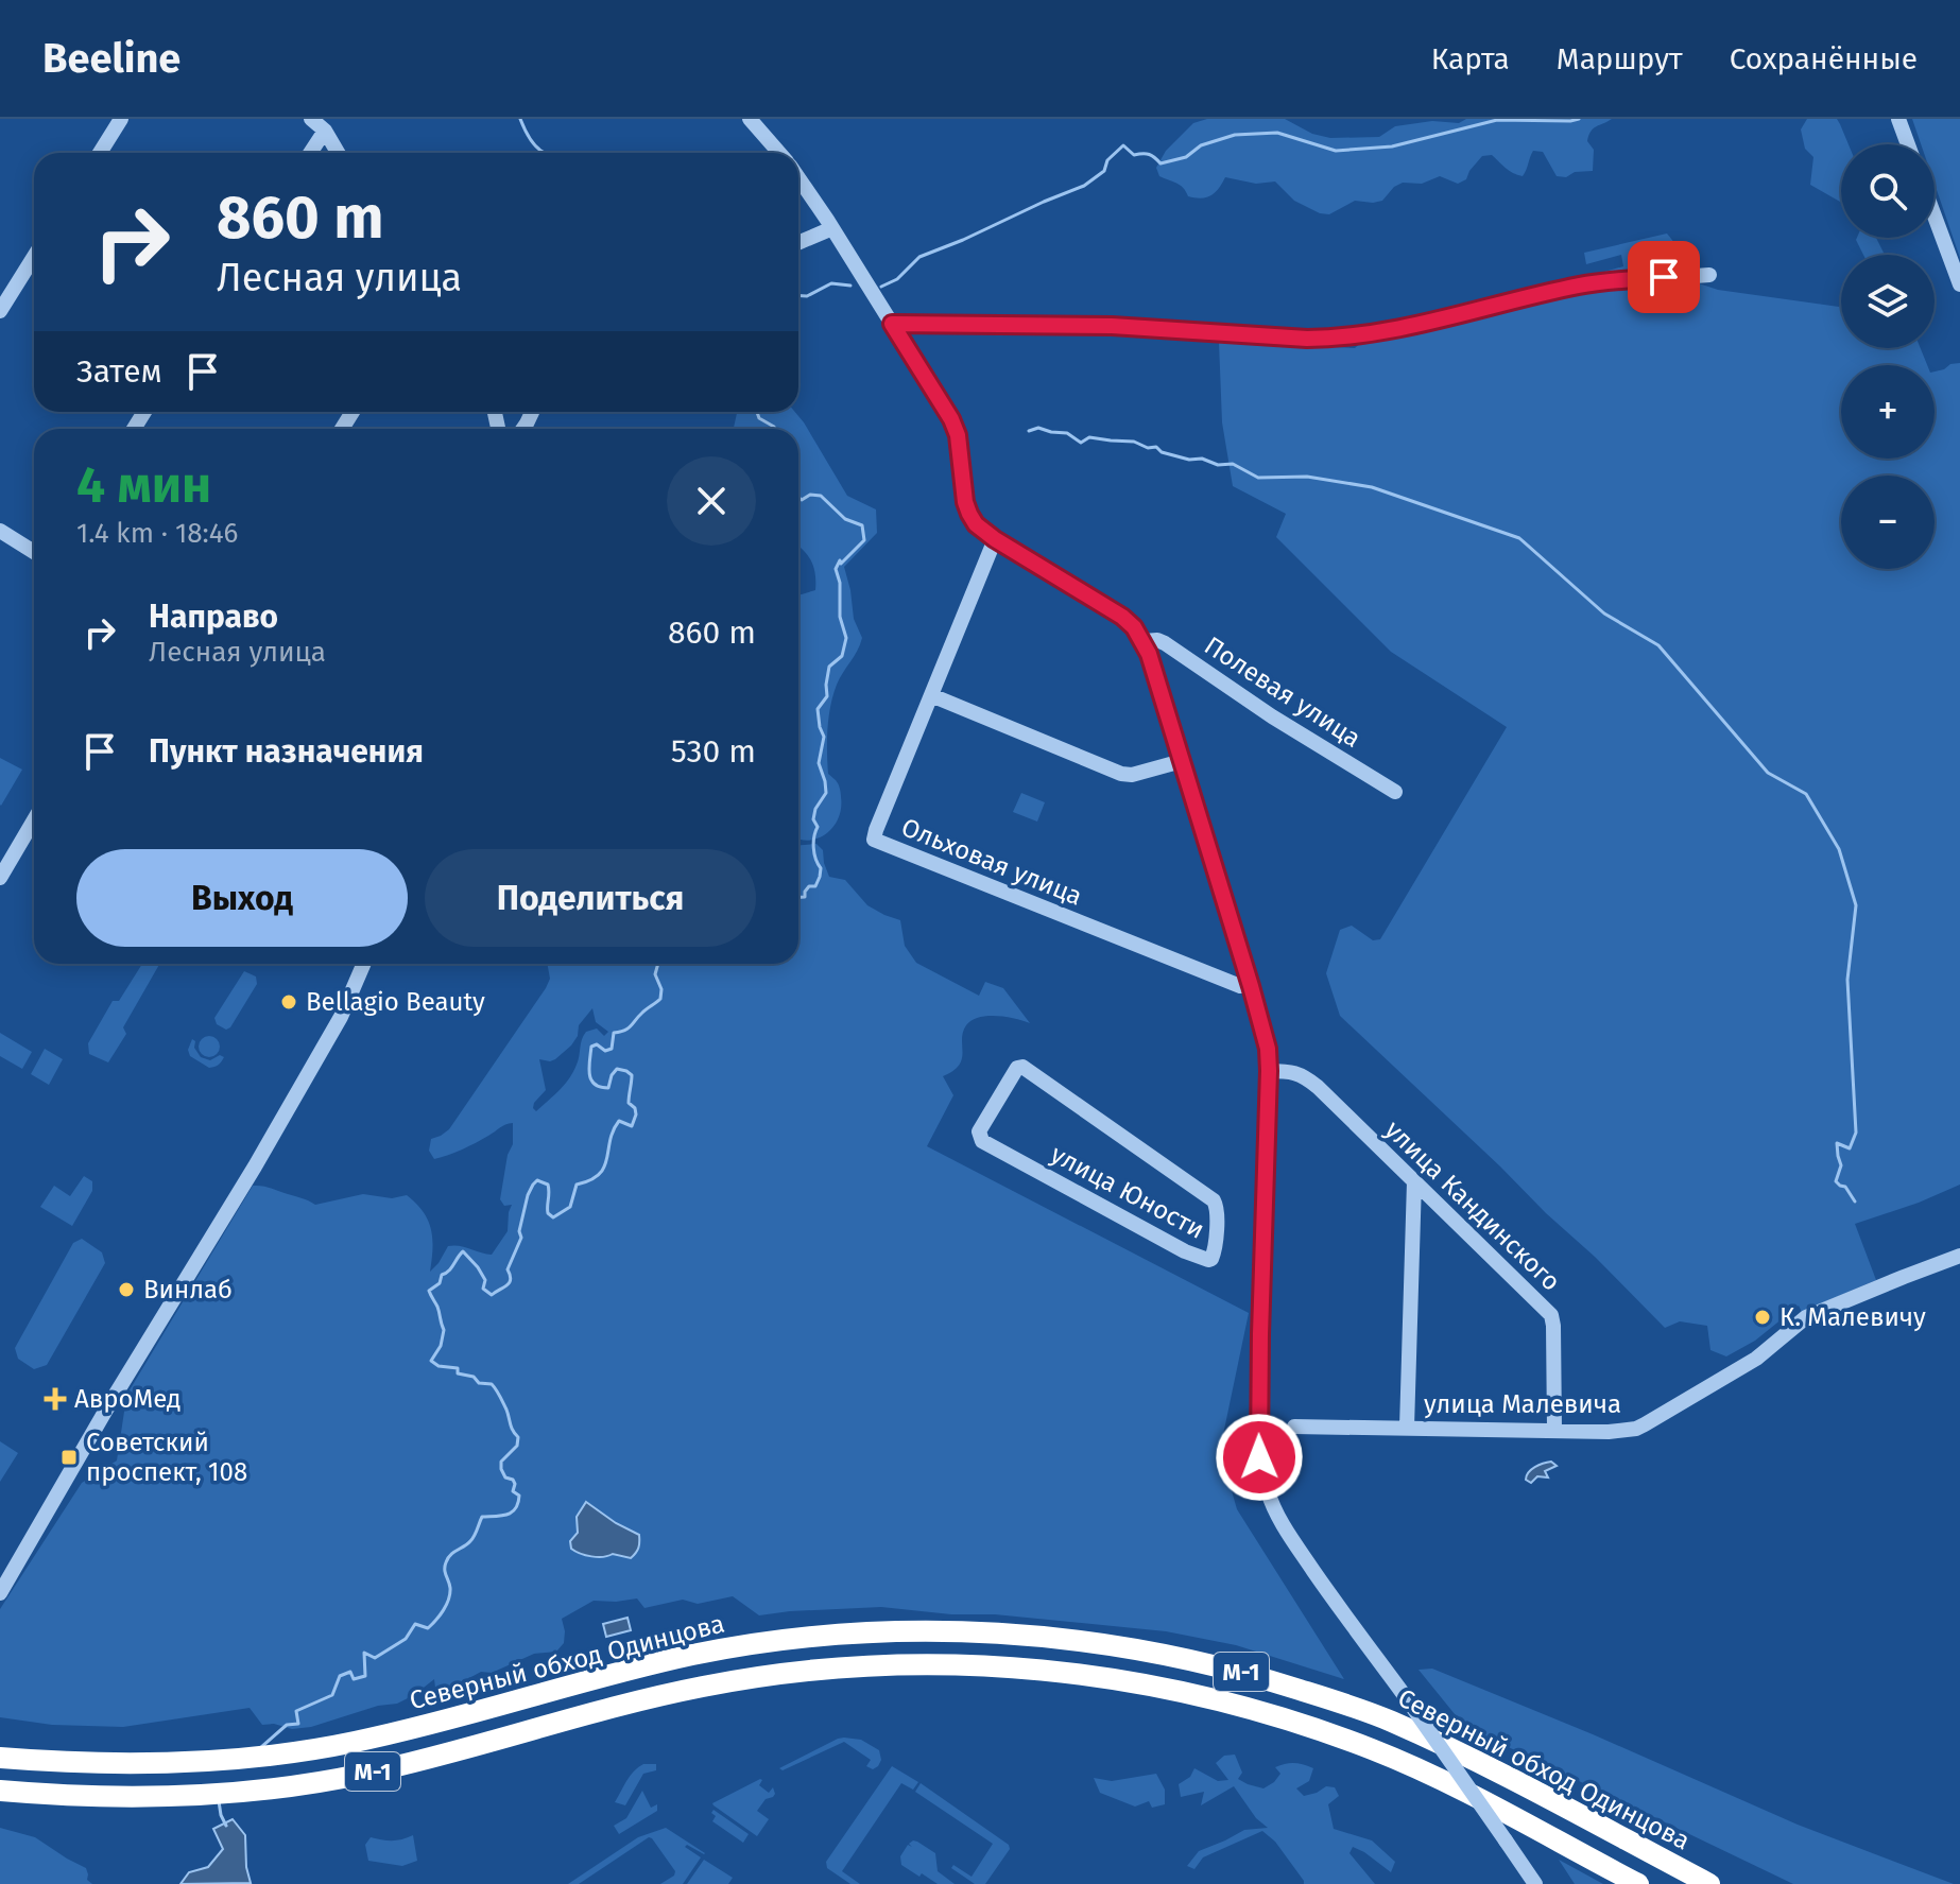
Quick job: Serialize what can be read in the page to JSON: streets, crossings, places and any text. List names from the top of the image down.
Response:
{
  "streets": {
    "highway": ["Северный обход Одинцова", "М-1"],
    "street": [
      "Полевая улица",
      "Ольховая улица",
      "улица Юности",
      "улица Кандинского",
      "улица Малевича"
    ]
  },
  "crossings": [
    ["улица Кандинского", "улица Малевича"]
  ],
  "places": {
    "other": ["Bellagio Beauty", "Винлаб", "К. Малевичу"],
    "health": ["АвроМед"],
    "transit": ["Советский проспект, 108"]
  },
  "page": {
    "header": "Beeline",
    "nav": ["Карта", "Маршрут", "Сохранённые"],
    "map_buttons": ["+", "−"],
    "turn": ["860 m", "Лесная улица"],
    "then": "Затем",
    "heading": ["4 мин", "1.4 km · 18:46"],
    "list": [
      {
        "name": "Направо",
        "note": "Лесная улица",
        "value": "860 m"
      },
      {
        "name": "Пункт назначения",
        "value": "530 m"
      }
    ],
    "buttons": ["Выход", "Поделиться"]
  }
}
